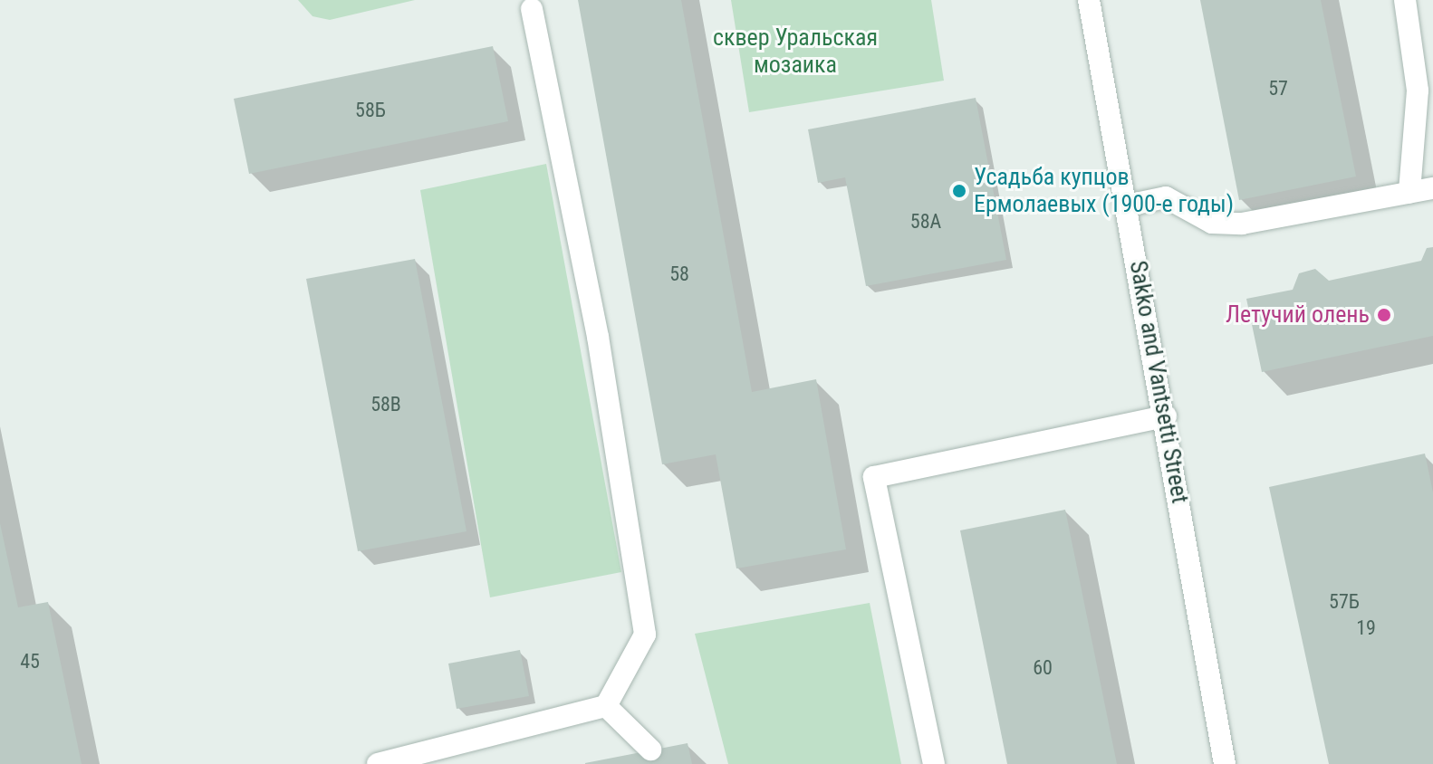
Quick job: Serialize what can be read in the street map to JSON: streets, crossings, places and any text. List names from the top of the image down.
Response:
{
  "streets": {
    "street": ["Sakko and Vantsetti Street"]
  },
  "parks": ["сквер Уральская мозаика"],
  "places": ["Усадьба купцов Ермолаевых (1900-е годы)", "Летучий олень"],
  "house_numbers": [
    "57",
    "58Б",
    "58А",
    "58",
    "58В",
    "57Б",
    "19",
    "45",
    "60"
  ]
}
